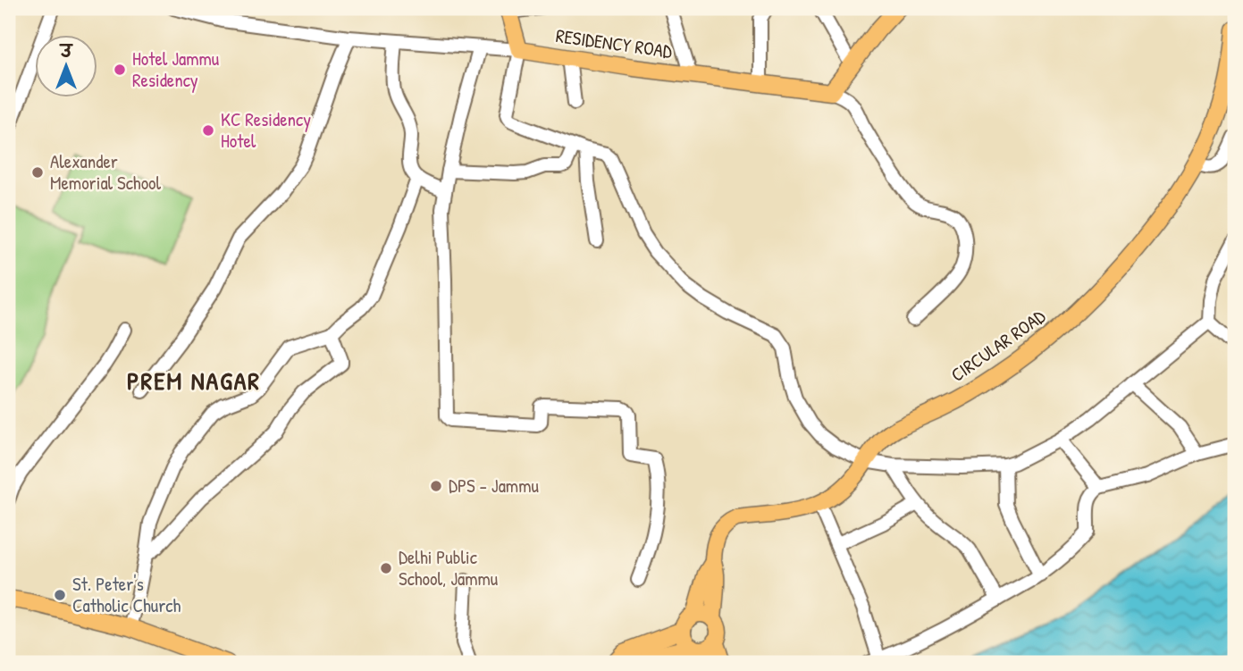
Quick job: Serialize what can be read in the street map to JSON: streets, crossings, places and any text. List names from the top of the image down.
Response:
{
  "streets": {
    "main road": ["RESIDENCY ROAD", "CIRCULAR ROAD"]
  },
  "districts": ["PREM NAGAR"],
  "places": [
    "Hotel Jammu Residency",
    "KC Residency Hotel",
    "Alexander Memorial School",
    "DPS - Jammu",
    "Delhi Public School, Jammu",
    "St. Peter's Catholic Church"
  ],
  "north": "top"
}
